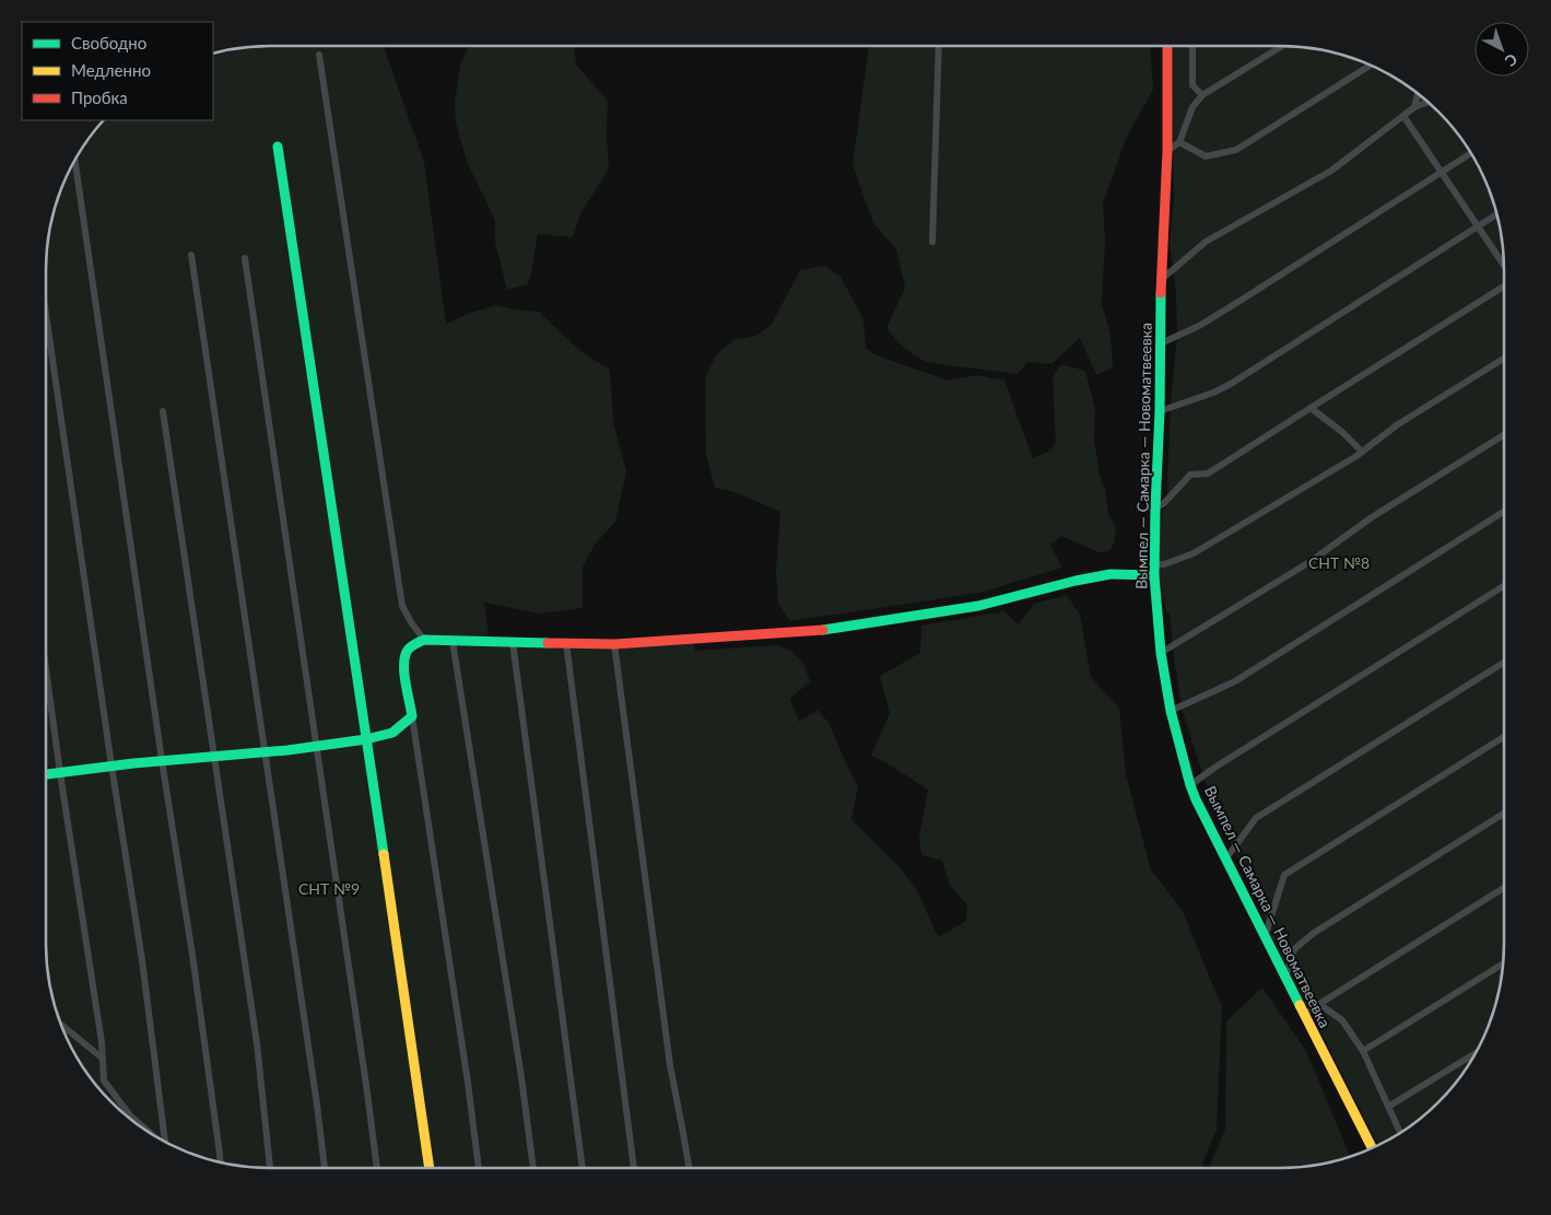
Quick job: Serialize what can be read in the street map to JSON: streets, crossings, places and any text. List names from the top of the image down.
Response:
{
  "streets": {
    "street": ["Вымпел — Самарка — Новоматвеевка"]
  },
  "parks": ["СНТ №8", "СНТ №9"],
  "legend": ["Свободно", "Медленно", "Пробка"],
  "north": "bottom right"
}
